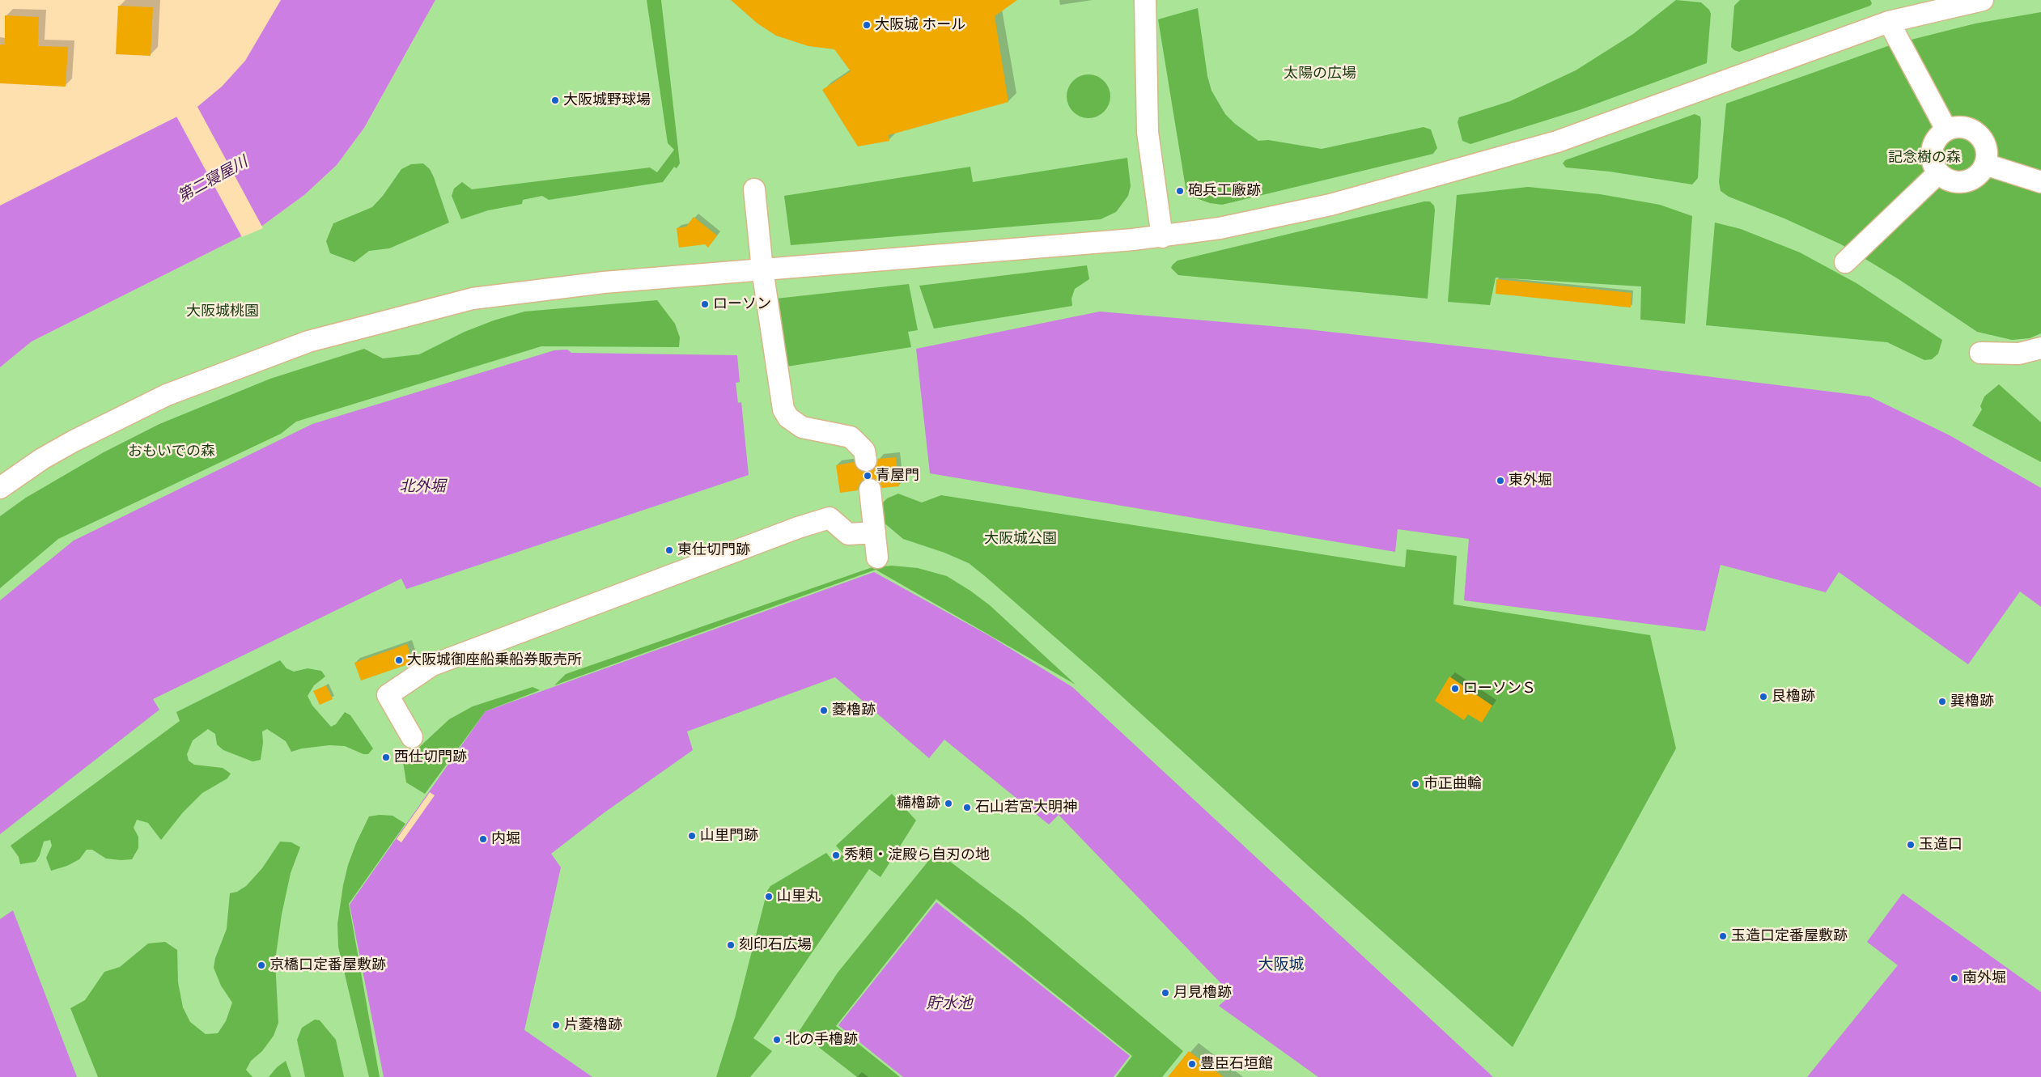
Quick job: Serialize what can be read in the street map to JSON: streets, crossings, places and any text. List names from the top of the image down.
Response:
{
  "districts": ["大阪城"],
  "water": ["第二寝屋川", "北外堀", "貯水池"],
  "parks": [
    "太陽の広場",
    "記念樹の森",
    "大阪城桃園",
    "おもいでの森",
    "大阪城公園"
  ],
  "places": [
    "大阪城 ホール",
    "大阪城野球場",
    "砲兵工廠跡",
    "ローソン",
    "青屋門",
    "東外堀",
    "東仕切門跡",
    "大阪城御座船乗船券販売所",
    "ローソンＳ",
    "艮櫓跡",
    "巽櫓跡",
    "菱櫓跡",
    "西仕切門跡",
    "市正曲輪",
    "糒櫓跡",
    "石山若宮大明神",
    "山里門跡",
    "内堀",
    "玉造口",
    "秀頼・淀殿ら自刃の地",
    "山里丸",
    "玉造口定番屋敷跡",
    "刻印石広場",
    "京橋口定番屋敷跡",
    "南外堀",
    "月見櫓跡",
    "片菱櫓跡",
    "北の手櫓跡",
    "豊臣石垣館"
  ]
}
